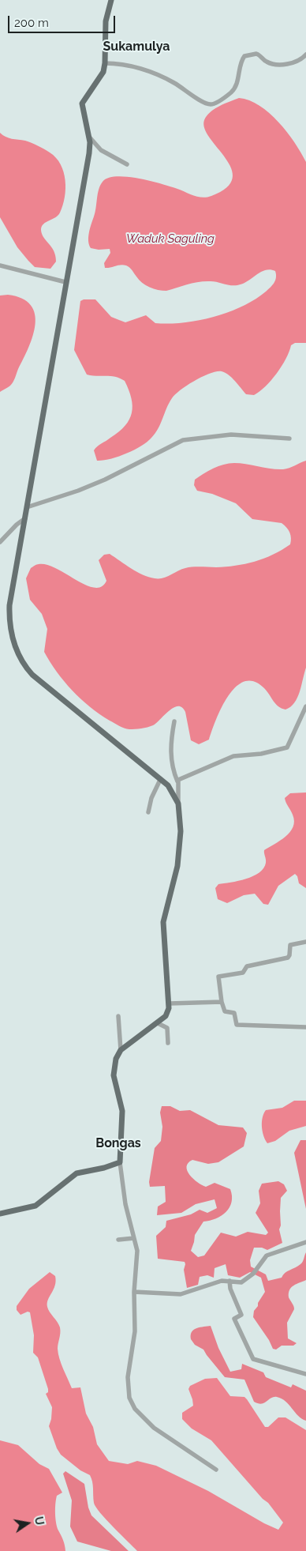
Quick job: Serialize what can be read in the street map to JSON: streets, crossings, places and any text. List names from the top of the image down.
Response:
{
  "districts": ["Sukamulya", "Bongas"],
  "water": ["Waduk Saguling"],
  "scale_bar": "200 m",
  "north": "right"
}
